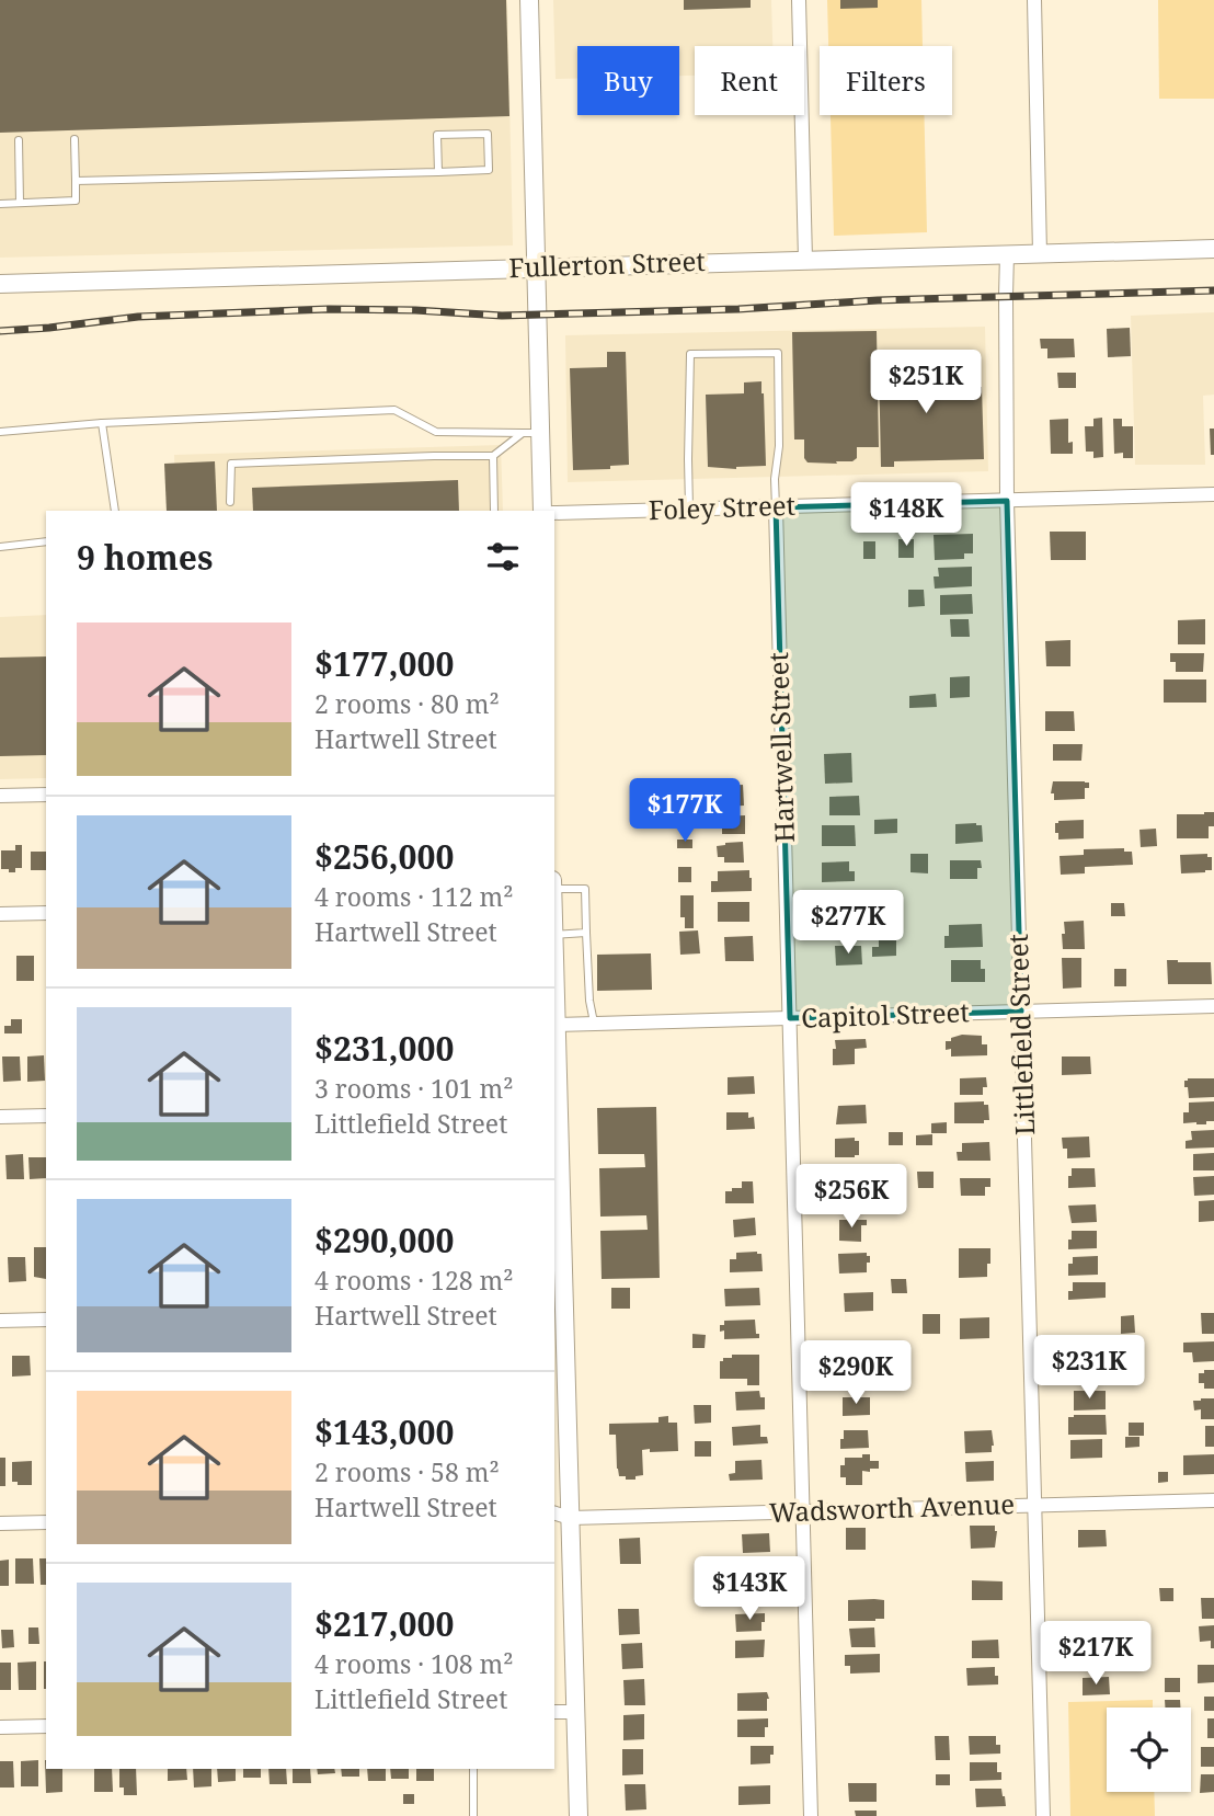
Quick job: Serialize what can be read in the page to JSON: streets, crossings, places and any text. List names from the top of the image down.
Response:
{
  "streets": {
    "street": [
      "Fullerton Street",
      "Foley Street",
      "Hartwell Street",
      "Capitol Street",
      "Littlefield Street",
      "Wadsworth Avenue"
    ]
  },
  "crossings": [
    ["Fullerton Street", "Littlefield Street"],
    ["Foley Street", "Hartwell Street"],
    ["Foley Street", "Littlefield Street"],
    ["Hartwell Street", "Capitol Street"],
    ["Hartwell Street", "Wadsworth Avenue"],
    ["Capitol Street", "Littlefield Street"],
    ["Littlefield Street", "Wadsworth Avenue"]
  ],
  "page": {
    "chip": ["Buy", "Rent", "Filters"],
    "price": [
      "$251K",
      "$148K",
      "$177K",
      "$277K",
      "$256K",
      "$231K",
      "$290K",
      "$143K",
      "$217K"
    ],
    "heading": "9 homes",
    "list": [
      {
        "name": "$177,000",
        "note": "2 rooms · 80 m² · Hartwell Street"
      },
      {
        "name": "$256,000",
        "note": "4 rooms · 112 m² · Hartwell Street"
      },
      {
        "name": "$231,000",
        "note": "3 rooms · 101 m² · Littlefield Street"
      },
      {
        "name": "$290,000",
        "note": "4 rooms · 128 m² · Hartwell Street"
      },
      {
        "name": "$143,000",
        "note": "2 rooms · 58 m² · Hartwell Street"
      },
      {
        "name": "$217,000",
        "note": "4 rooms · 108 m² · Littlefield Street"
      }
    ]
  }
}
